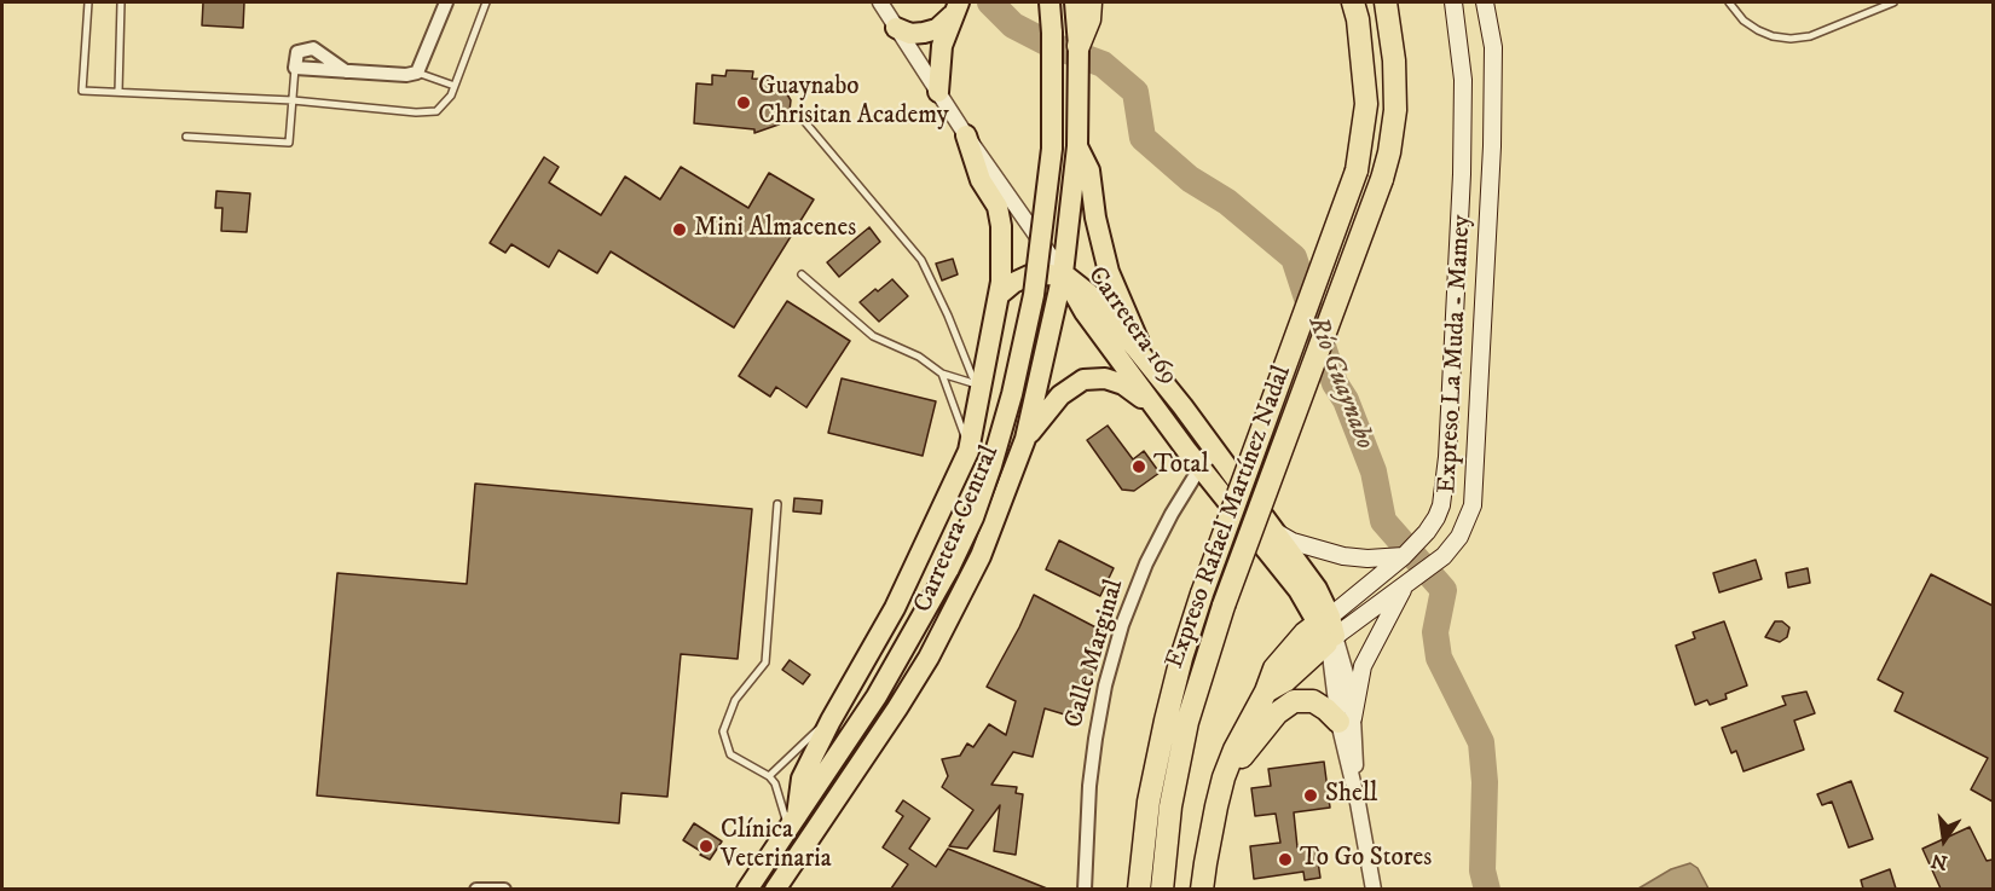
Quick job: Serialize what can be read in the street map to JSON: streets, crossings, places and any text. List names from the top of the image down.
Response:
{
  "streets": {
    "highway": ["Carretera 169", "Expreso Rafael Martínez Nadal", "Carretera Central"],
    "main road": ["Expreso La Muda - Mamey"],
    "street": ["Calle Marginal"]
  },
  "crossings": [
    ["Carretera 169", "Expreso La Muda - Mamey"],
    ["Carretera 169", "Carretera Central"],
    ["Carretera 169", "Calle Marginal"]
  ],
  "water": ["Río Guaynabo"],
  "places": [
    "Guaynabo Chrisitan Academy",
    "Mini Almacenes",
    "Total",
    "Shell",
    "Clínica Veterinaria",
    "To Go Stores"
  ],
  "north": "bottom"
}
